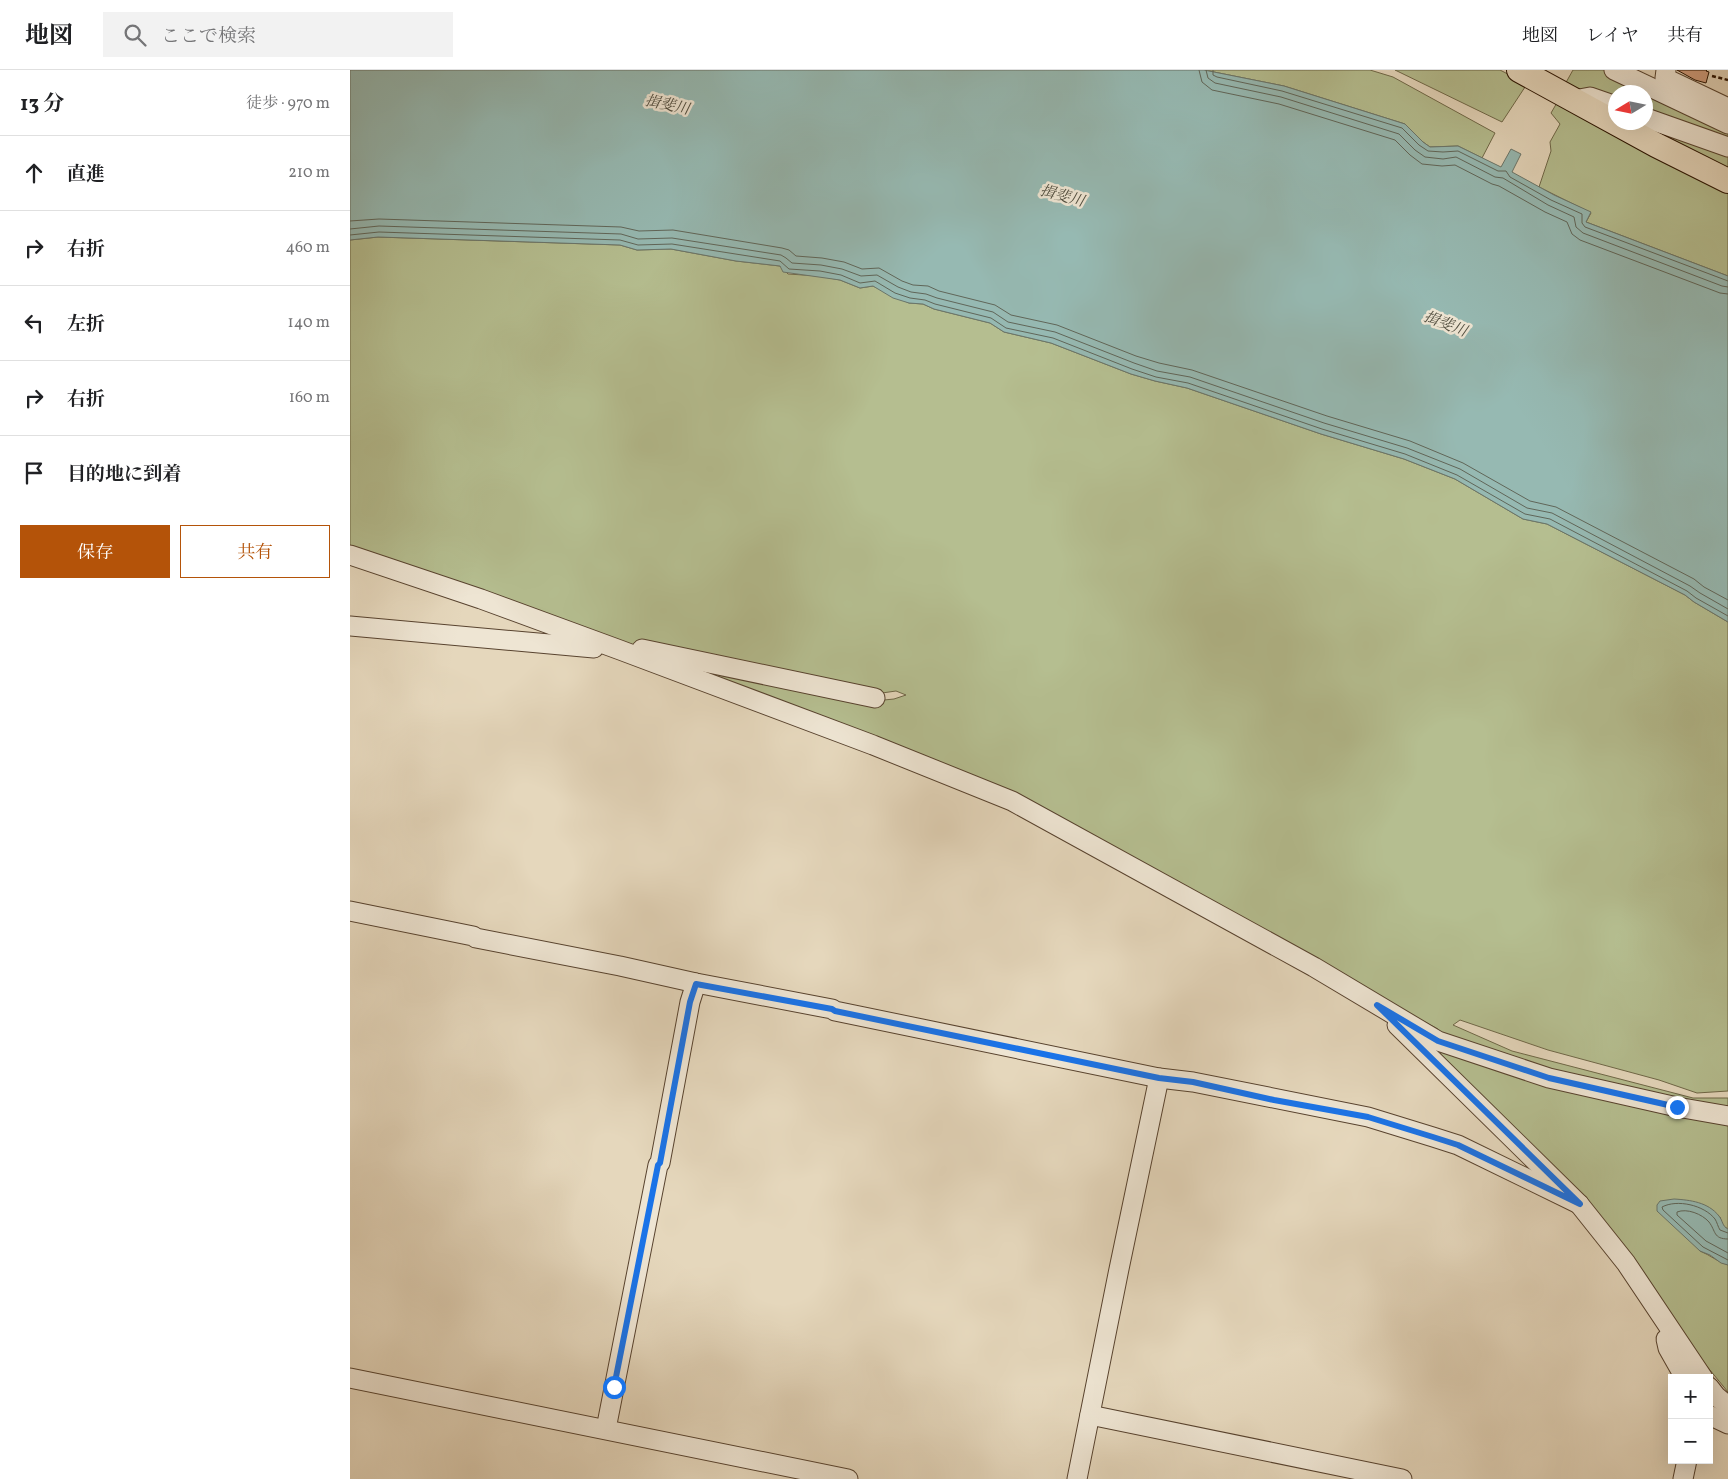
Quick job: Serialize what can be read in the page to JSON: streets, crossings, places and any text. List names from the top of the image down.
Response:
{
  "water": ["揖斐川"],
  "north": "left",
  "page": {
    "header": "地図",
    "search": "ここで検索",
    "nav": ["地図", "レイヤ", "共有"],
    "heading": ["13 分", "徒歩 · 970 m"],
    "list": [
      ["直進", "210 m"],
      ["右折", "460 m"],
      ["左折", "140 m"],
      ["右折", "160 m"],
      "目的地に到着"
    ],
    "buttons": ["保存", "共有"],
    "map_buttons": ["+", "−"]
  }
}
